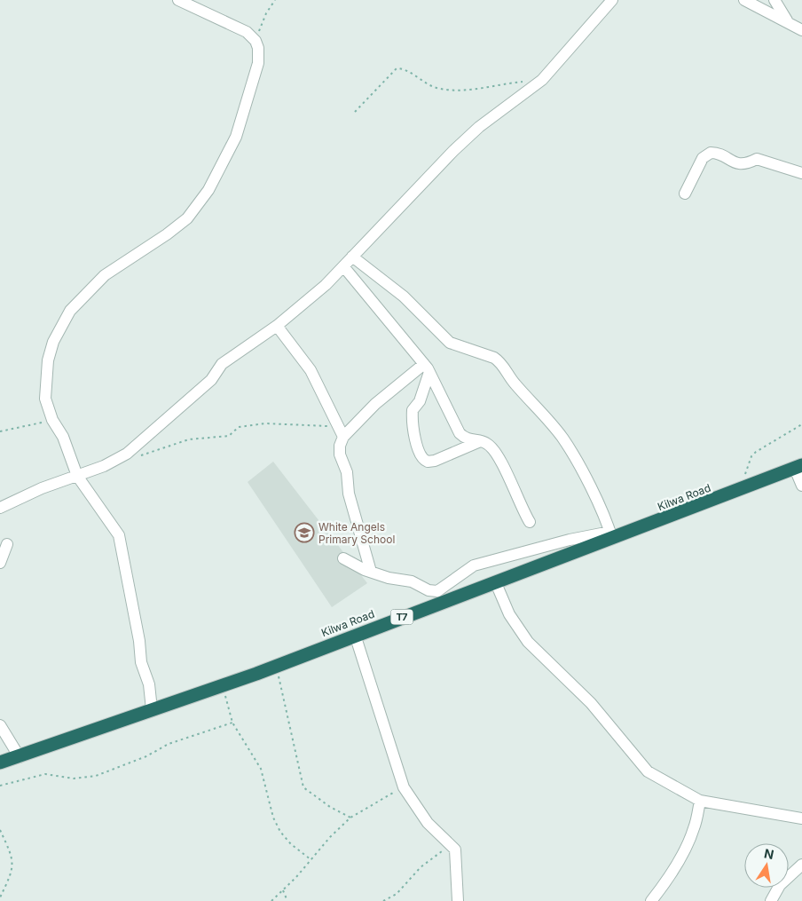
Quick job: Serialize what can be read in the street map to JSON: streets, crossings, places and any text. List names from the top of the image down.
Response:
{
  "streets": {
    "highway": ["Kilwa Road", "T7"]
  },
  "places": {
    "school or university": ["White Angels Primary School"]
  },
  "north": "top"
}
